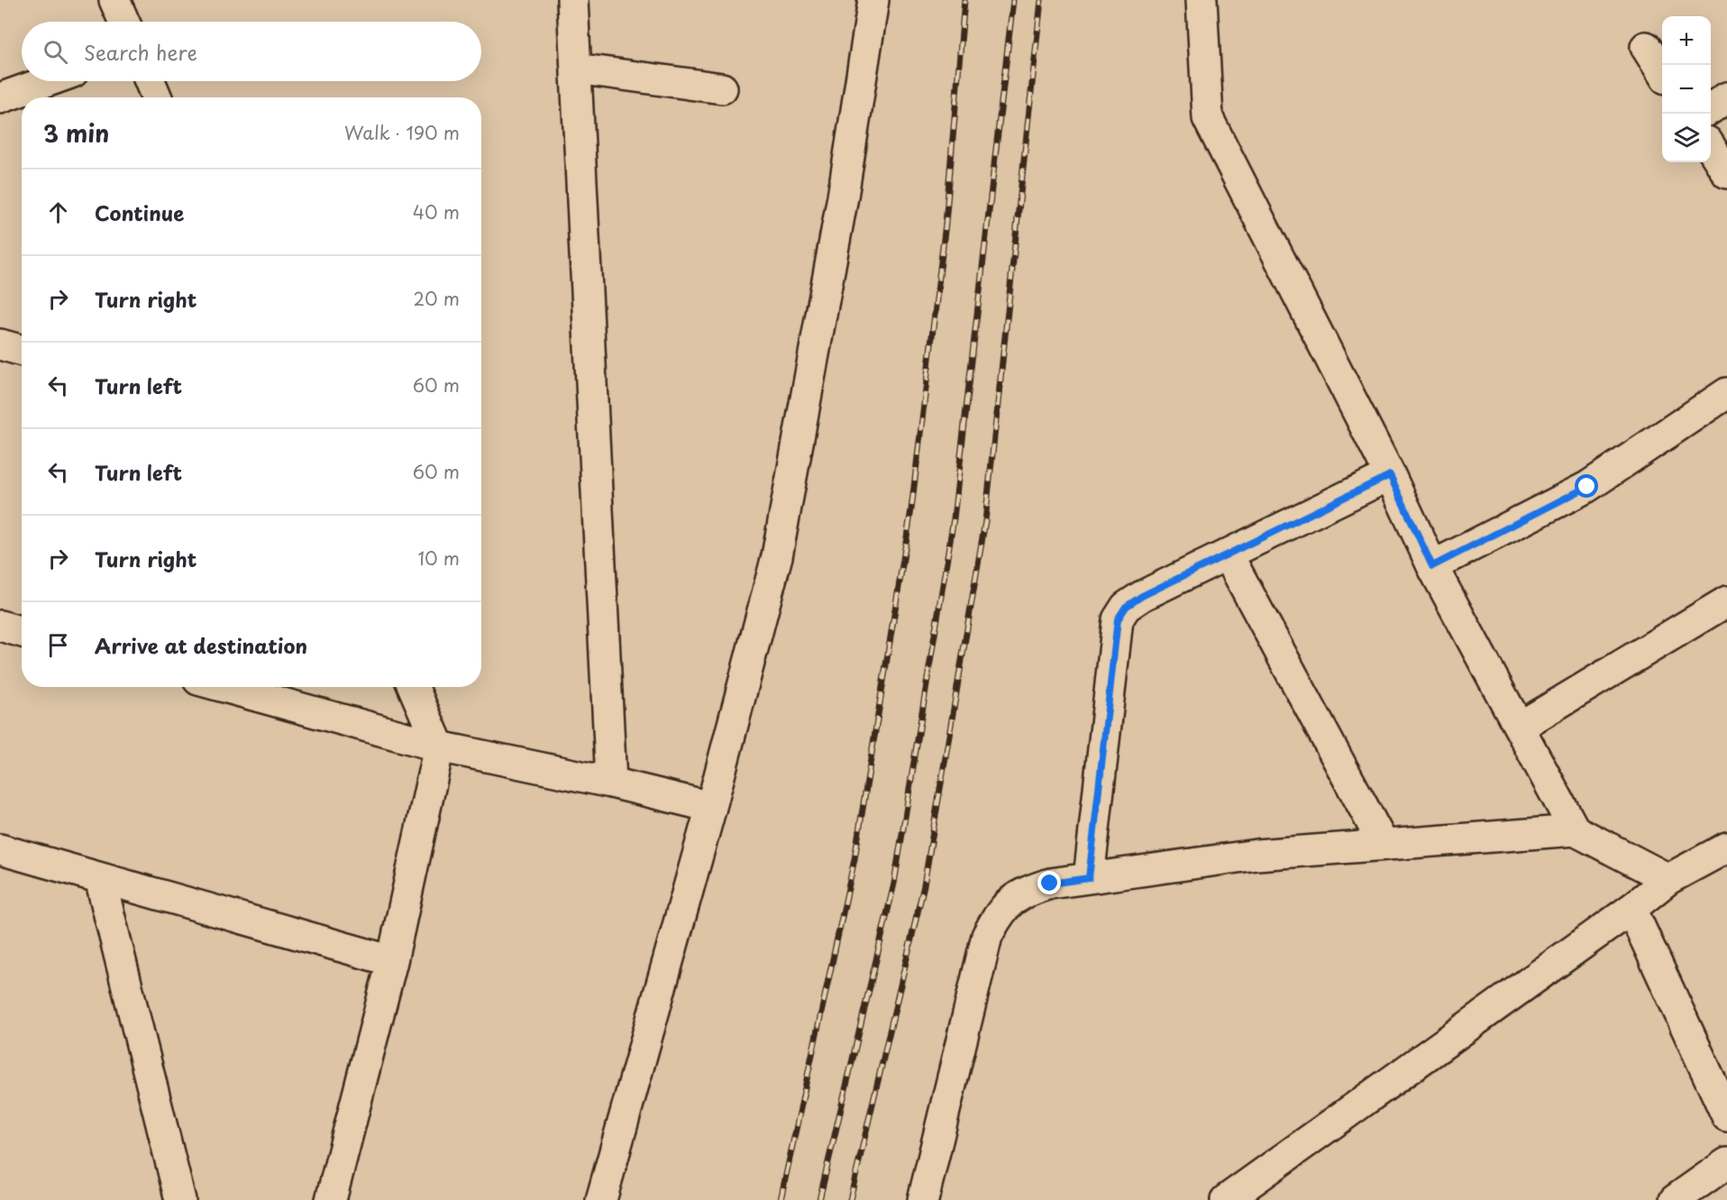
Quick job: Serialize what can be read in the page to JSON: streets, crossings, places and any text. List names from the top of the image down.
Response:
{
  "page": {
    "map_buttons": ["+", "−"],
    "search": "Search here",
    "heading": ["3 min", "Walk · 190 m"],
    "list": [
      ["Continue", "40 m"],
      ["Turn right", "20 m"],
      ["Turn left", "60 m"],
      ["Turn left", "60 m"],
      ["Turn right", "10 m"],
      "Arrive at destination"
    ]
  }
}
